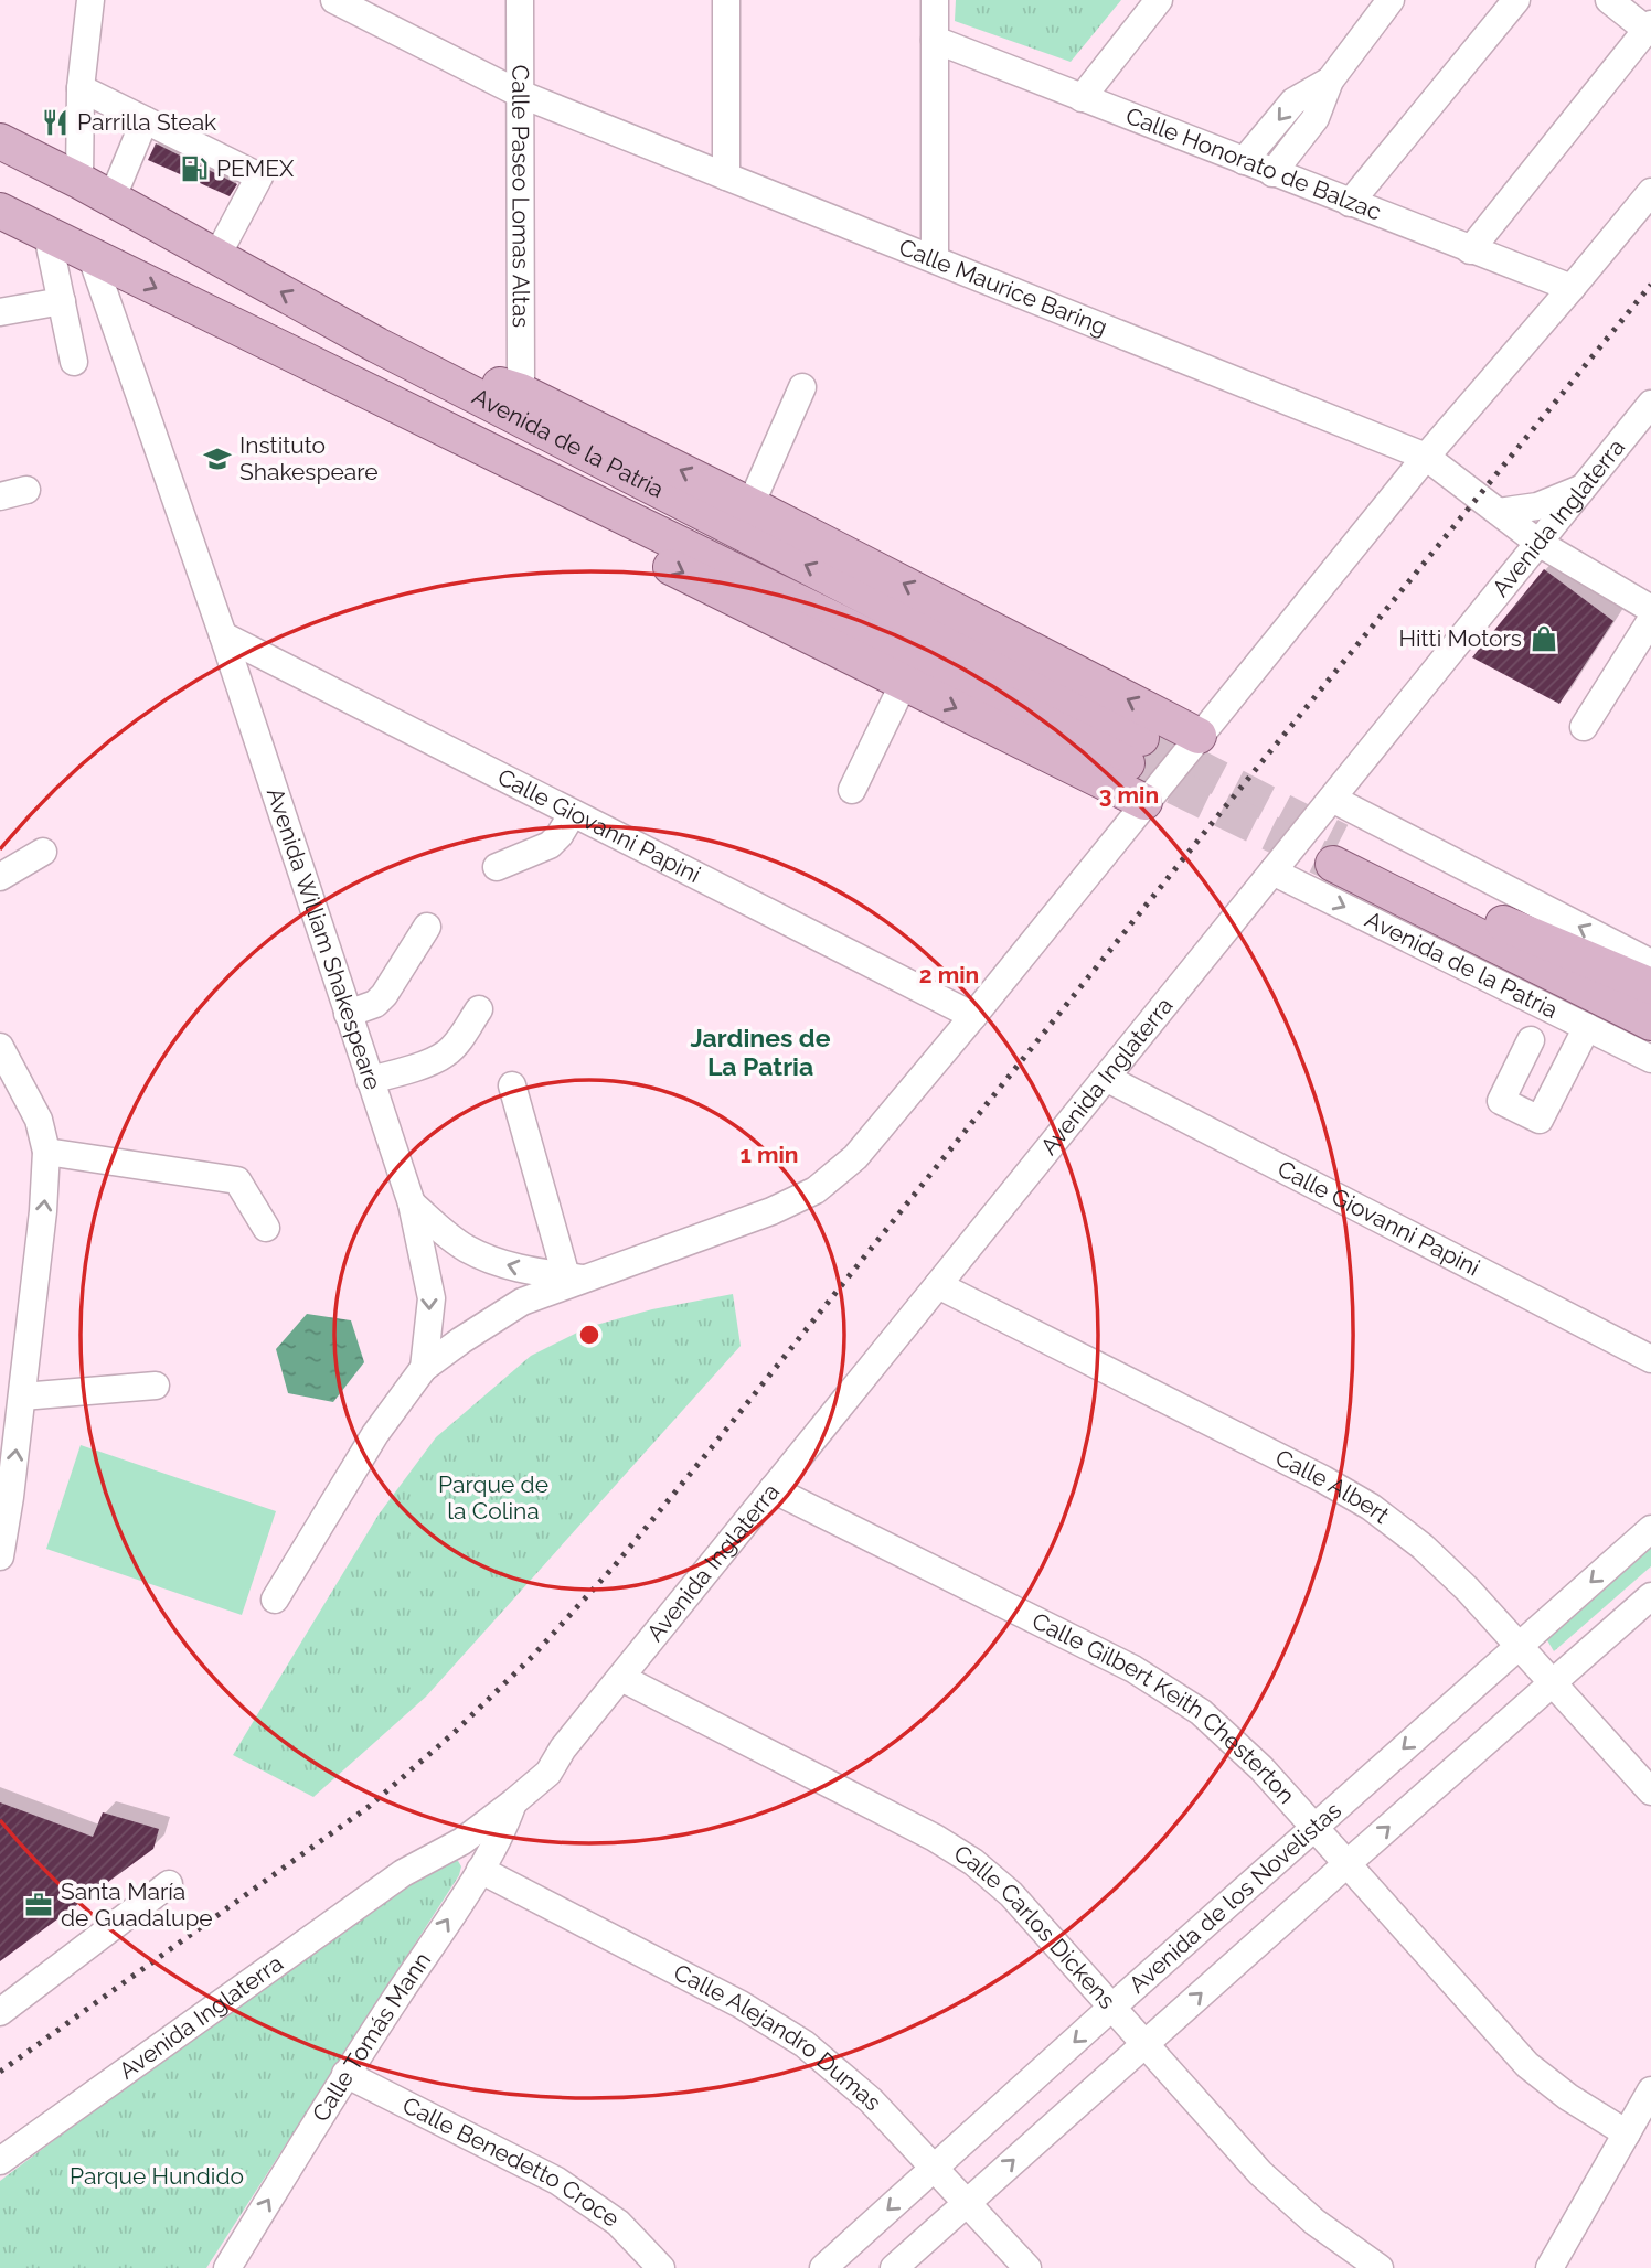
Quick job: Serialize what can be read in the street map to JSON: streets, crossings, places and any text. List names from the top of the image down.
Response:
{
  "streets": {
    "main road": ["Avenida de la Patria"],
    "street": [
      "Calle Honorato de Balzac",
      "Calle Paseo Lomas Altas",
      "Calle Maurice Baring",
      "Avenida Inglaterra",
      "Calle Giovanni Papini",
      "Avenida William Shakespeare",
      "Calle Albert",
      "Calle Gilbert Keith Chesterton",
      "Avenida de los Novelistas",
      "Calle Carlos Dickens",
      "Calle Tomás Mann",
      "Calle Alejandro Dumas",
      "Calle Benedetto Croce"
    ]
  },
  "crossings": [
    ["Calle Paseo Lomas Altas", "Calle Maurice Baring"],
    ["Calle Maurice Baring", "Avenida Inglaterra"],
    ["Avenida de la Patria", "Avenida Inglaterra"],
    ["Avenida de la Patria", "Avenida William Shakespeare"],
    ["Avenida Inglaterra", "Calle Giovanni Papini"],
    ["Avenida Inglaterra", "Calle Albert"],
    ["Avenida Inglaterra", "Calle Gilbert Keith Chesterton"],
    ["Avenida Inglaterra", "Calle Carlos Dickens"],
    ["Avenida Inglaterra", "Calle Tomás Mann"],
    ["Calle Giovanni Papini", "Avenida William Shakespeare"],
    ["Calle Albert", "Avenida de los Novelistas"],
    ["Calle Gilbert Keith Chesterton", "Avenida de los Novelistas"],
    ["Avenida de los Novelistas", "Calle Carlos Dickens"],
    ["Avenida de los Novelistas", "Calle Alejandro Dumas"],
    ["Calle Tomás Mann", "Calle Alejandro Dumas"],
    ["Calle Tomás Mann", "Calle Benedetto Croce"]
  ],
  "one_way": ["Calle Tomás Mann"],
  "districts": ["Jardines de La Patria"],
  "parks": ["Parque de la Colina", "Parque Hundido"],
  "places": {
    "restaurant": ["Parrilla Steak"],
    "fuel station": ["PEMEX"],
    "school or university": ["Instituto Shakespeare"],
    "shop": ["Hitti Motors"],
    "office": ["Santa María de Guadalupe"]
  },
  "rings": ["3 min", "2 min", "1 min"]
}
